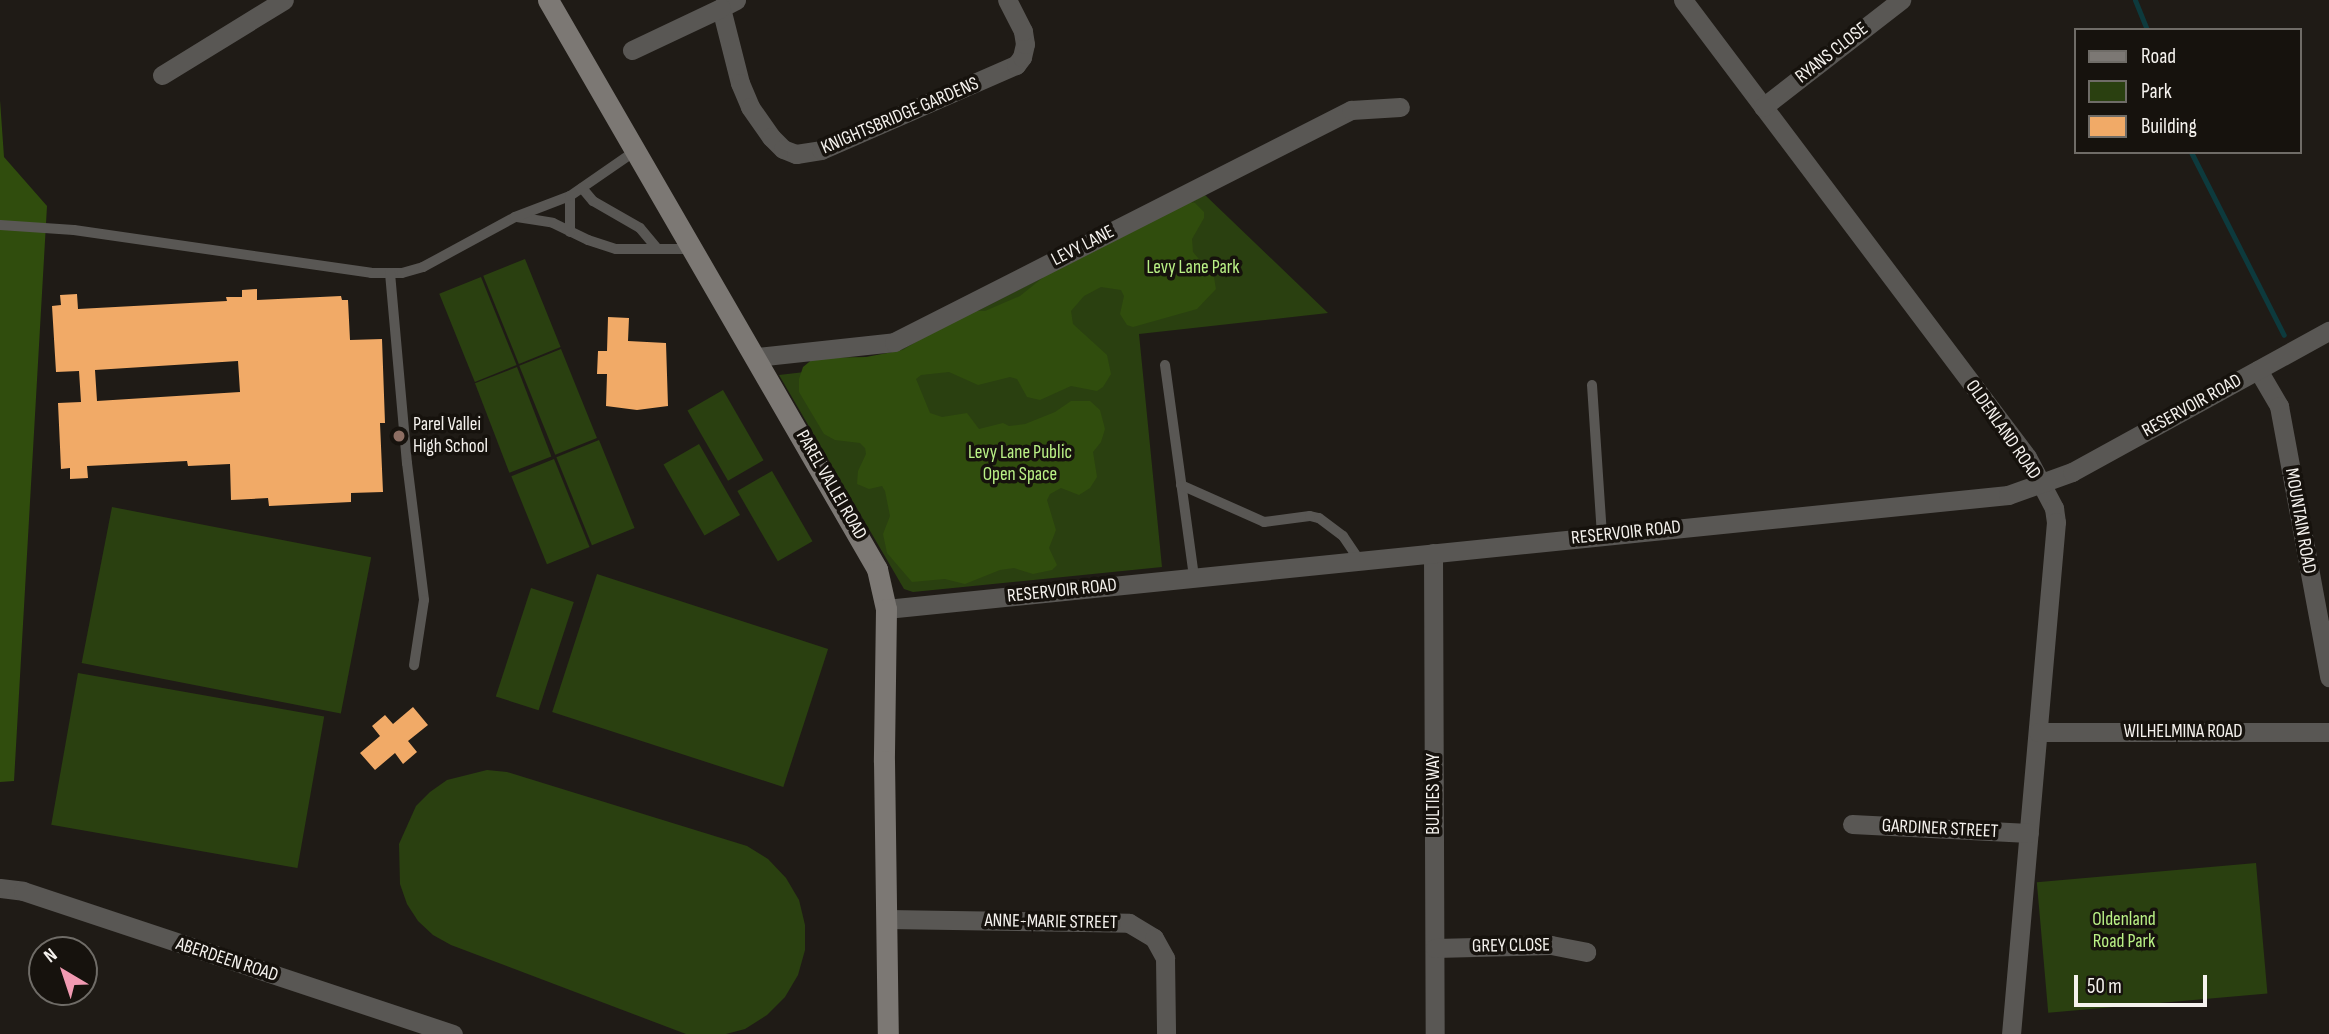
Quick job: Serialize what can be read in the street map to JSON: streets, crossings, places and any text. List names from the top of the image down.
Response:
{
  "streets": {
    "street": [
      "RYANS CLOSE",
      "KNIGHTSBRIDGE GARDENS",
      "LEVY LANE",
      "RESERVOIR ROAD",
      "OLDENLAND ROAD",
      "PAREL VALLEI ROAD",
      "MOUNTAIN ROAD",
      "WILHELMINA ROAD",
      "BULTIES WAY",
      "GARDINER STREET",
      "ANNE-MARIE STREET",
      "GREY CLOSE",
      "ABERDEEN ROAD"
    ]
  },
  "crossings": [
    ["RYANS CLOSE", "OLDENLAND ROAD"],
    ["LEVY LANE", "PAREL VALLEI ROAD"],
    ["RESERVOIR ROAD", "OLDENLAND ROAD"],
    ["RESERVOIR ROAD", "PAREL VALLEI ROAD"],
    ["RESERVOIR ROAD", "MOUNTAIN ROAD"],
    ["RESERVOIR ROAD", "BULTIES WAY"],
    ["OLDENLAND ROAD", "WILHELMINA ROAD"],
    ["OLDENLAND ROAD", "GARDINER STREET"],
    ["PAREL VALLEI ROAD", "ANNE-MARIE STREET"],
    ["BULTIES WAY", "GREY CLOSE"]
  ],
  "parks": ["Levy Lane Park", "Levy Lane Public Open Space", "Oldenland Road Park"],
  "places": ["Parel Vallei High School"],
  "legend": ["Road", "Park", "Building"],
  "scale_bar": "50 m",
  "north": "top left"
}
